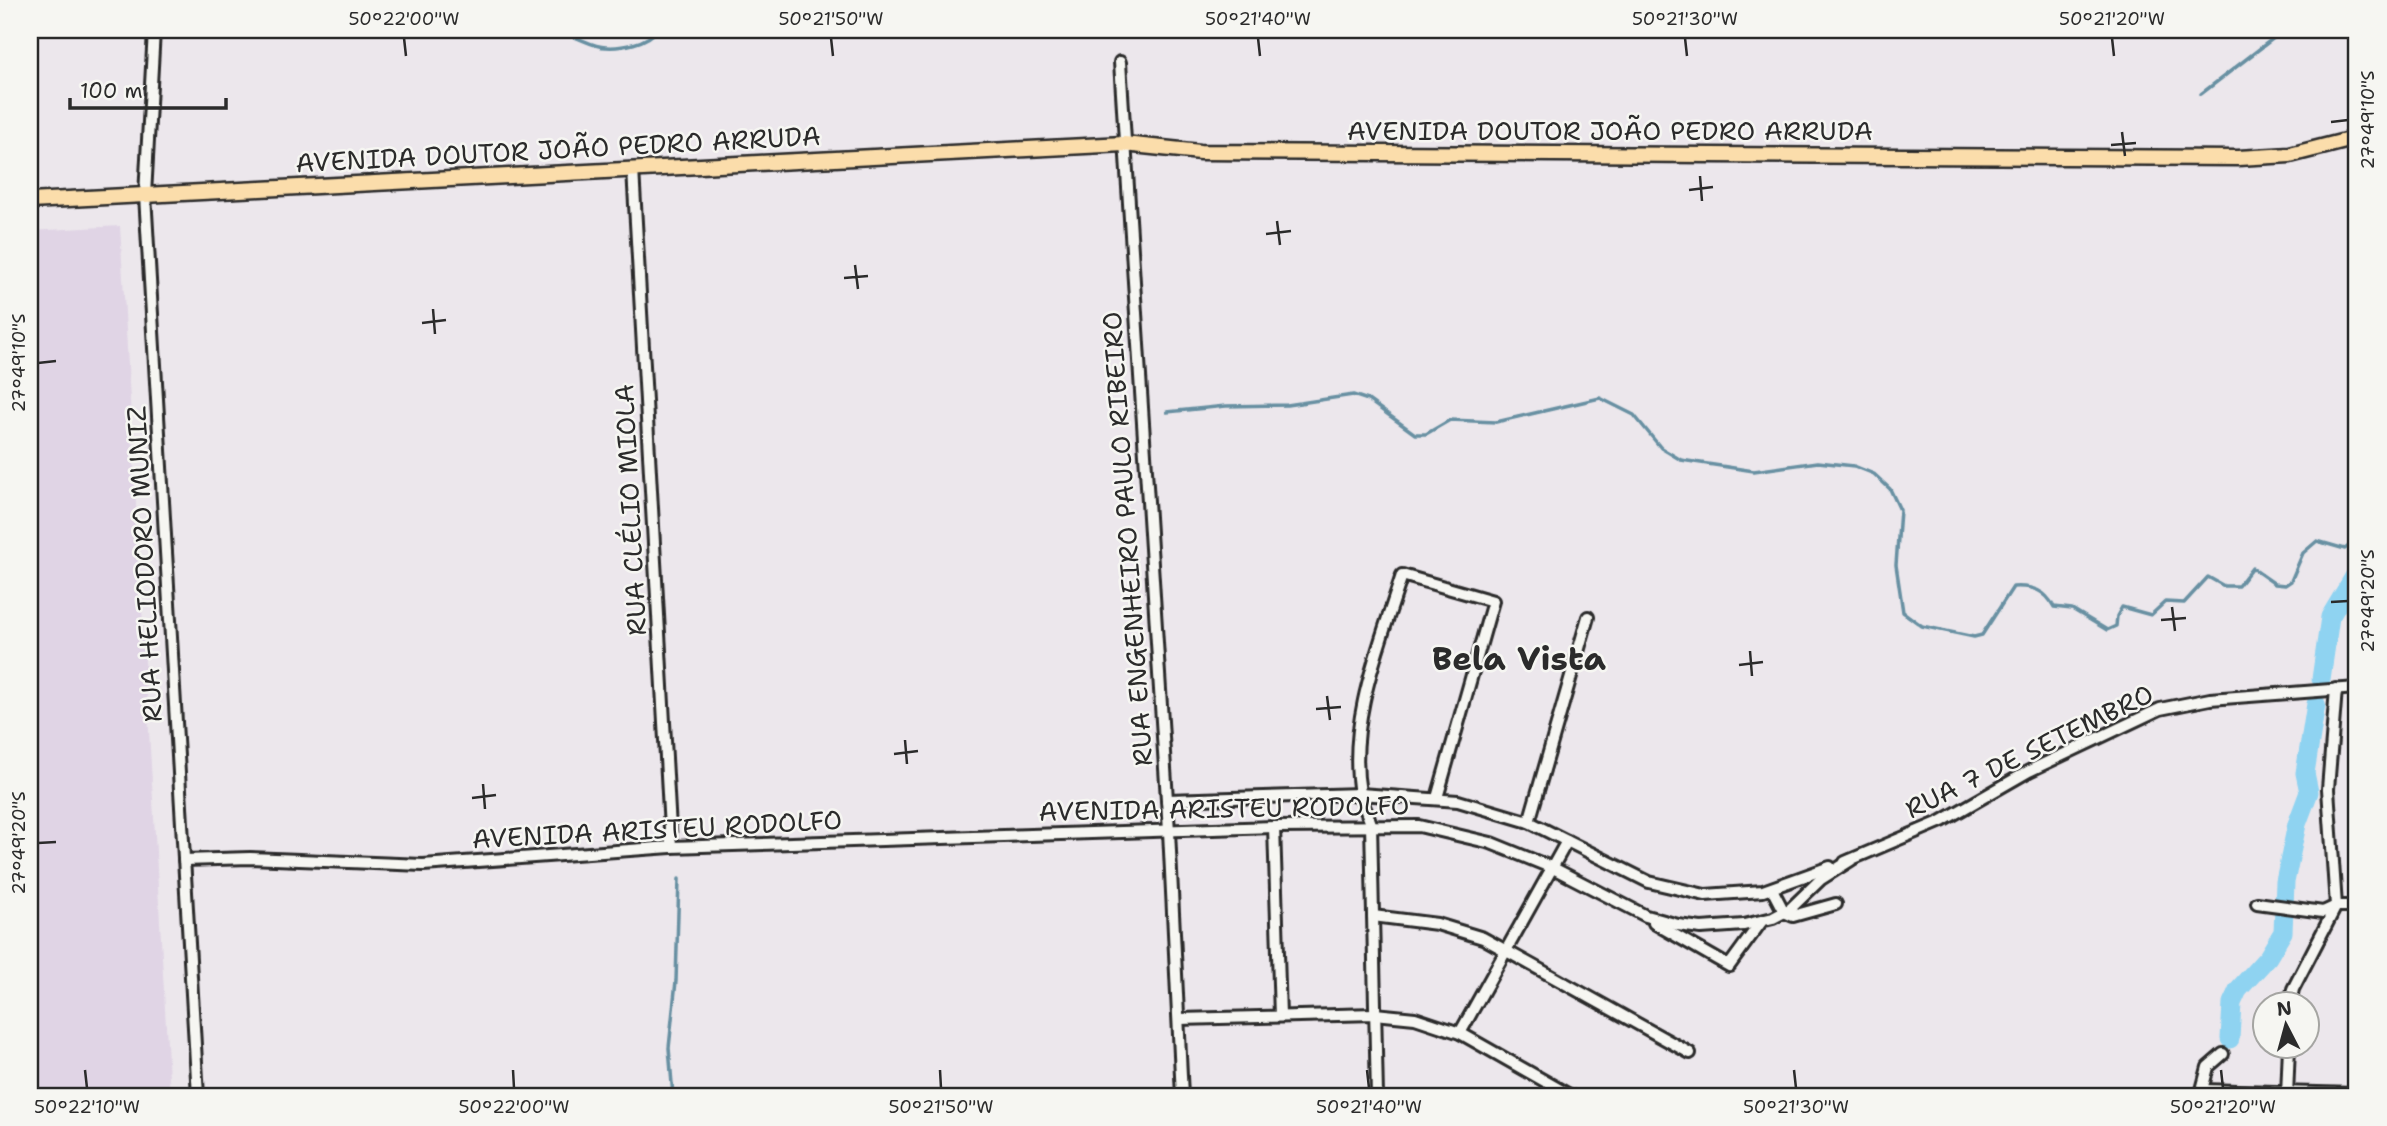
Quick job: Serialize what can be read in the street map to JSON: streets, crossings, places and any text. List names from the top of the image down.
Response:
{
  "streets": {
    "main road": ["AVENIDA DOUTOR JOÃO PEDRO ARRUDA"],
    "street": [
      "RUA CLÉLIO MIOLA",
      "RUA ENGENHEIRO PAULO RIBEIRO",
      "RUA HELIODORO MUNIZ",
      "RUA 7 DE SETEMBRO",
      "AVENIDA ARISTEU RODOLFO"
    ]
  },
  "crossings": [
    ["AVENIDA DOUTOR JOÃO PEDRO ARRUDA", "RUA CLÉLIO MIOLA"],
    ["AVENIDA DOUTOR JOÃO PEDRO ARRUDA", "RUA ENGENHEIRO PAULO RIBEIRO"],
    ["AVENIDA DOUTOR JOÃO PEDRO ARRUDA", "RUA HELIODORO MUNIZ"],
    ["RUA CLÉLIO MIOLA", "AVENIDA ARISTEU RODOLFO"],
    ["RUA ENGENHEIRO PAULO RIBEIRO", "AVENIDA ARISTEU RODOLFO"],
    ["RUA HELIODORO MUNIZ", "AVENIDA ARISTEU RODOLFO"],
    ["RUA 7 DE SETEMBRO", "AVENIDA ARISTEU RODOLFO"]
  ],
  "districts": ["Bela Vista"],
  "scale_bar": "100 m",
  "north": "top",
  "coordinates": [
    "50°22'00\"W",
    "50°21'50\"W",
    "50°21'40\"W",
    "50°21'30\"W",
    "50°21'20\"W",
    "27°49'10\"S",
    "27°49'20\"S",
    "50°22'10\"W"
  ]
}
